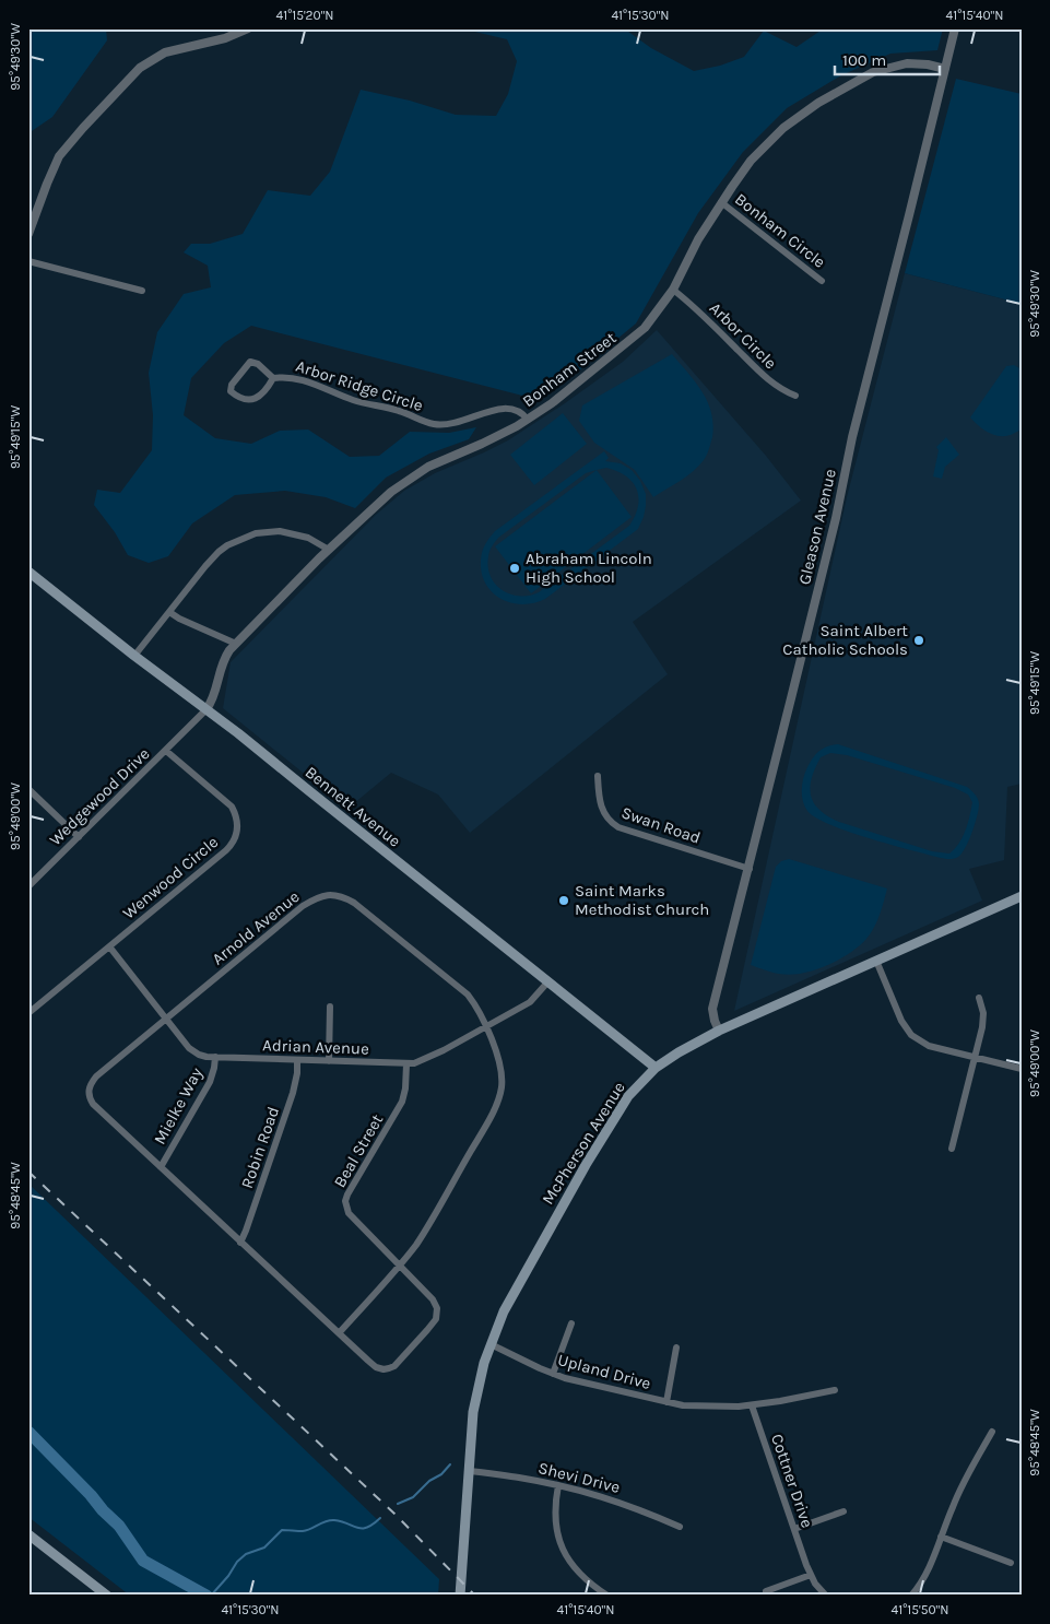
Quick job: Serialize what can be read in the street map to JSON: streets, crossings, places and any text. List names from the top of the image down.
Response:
{
  "streets": {
    "main road": ["Bennett Avenue", "McPherson Avenue"],
    "street": [
      "Bonham Circle",
      "Arbor Circle",
      "Bonham Street",
      "Arbor Ridge Circle",
      "Gleason Avenue",
      "Wedgewood Drive",
      "Swan Road",
      "Wenwood Circle",
      "Arnold Avenue",
      "Adrian Avenue",
      "Mielke Way",
      "Robin Road",
      "Beal Street",
      "Upland Drive",
      "Shevi Drive",
      "Cottner Drive"
    ]
  },
  "crossings": [
    ["Bonham Circle", "Bonham Street"],
    ["Arbor Circle", "Bonham Street"],
    ["Bonham Street", "Arbor Ridge Circle"],
    ["Bonham Street", "Gleason Avenue"],
    ["Bonham Street", "Wedgewood Drive"],
    ["Bonham Street", "Bennett Avenue"],
    ["Gleason Avenue", "Swan Road"],
    ["Gleason Avenue", "McPherson Avenue"],
    ["Wedgewood Drive", "Bennett Avenue"],
    ["Wedgewood Drive", "Wenwood Circle"],
    ["Bennett Avenue", "Adrian Avenue"],
    ["Bennett Avenue", "McPherson Avenue"],
    ["Wenwood Circle", "Adrian Avenue"],
    ["Arnold Avenue", "Adrian Avenue"],
    ["Arnold Avenue", "Mielke Way"],
    ["Arnold Avenue", "Robin Road"],
    ["Arnold Avenue", "Beal Street"],
    ["Adrian Avenue", "Mielke Way"],
    ["Adrian Avenue", "Robin Road"],
    ["Adrian Avenue", "Beal Street"],
    ["McPherson Avenue", "Upland Drive"],
    ["McPherson Avenue", "Shevi Drive"],
    ["Upland Drive", "Cottner Drive"]
  ],
  "places": ["Abraham Lincoln High School", "Saint Albert Catholic Schools", "Saint Marks Methodist Church"],
  "scale_bar": "100 m",
  "coordinates": [
    "41°15'20\"N",
    "41°15'30\"N",
    "41°15'40\"N",
    "95°49'30\"W",
    "95°49'15\"W",
    "95°49'00\"W",
    "95°48'45\"W",
    "41°15'50\"N"
  ]
}
